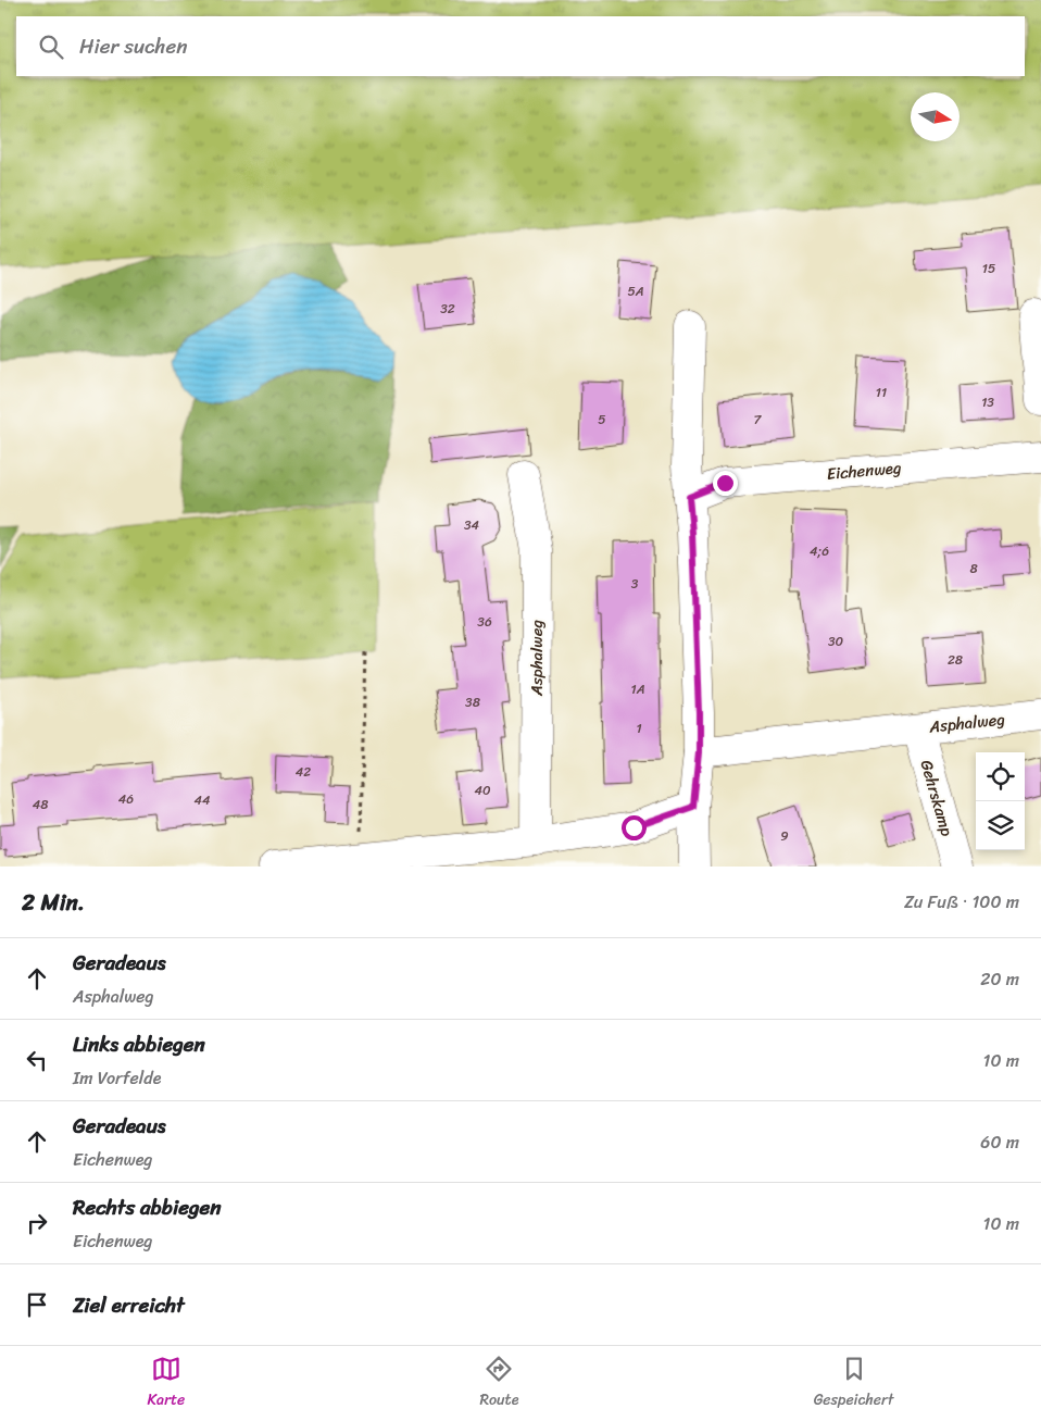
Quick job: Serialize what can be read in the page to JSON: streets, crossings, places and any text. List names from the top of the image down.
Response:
{
  "streets": {
    "street": ["Eichenweg", "Asphalweg", "Gehrskamp"]
  },
  "crossings": [
    ["Asphalweg", "Gehrskamp"]
  ],
  "house_numbers": [
    "15",
    "5A",
    "32",
    "11",
    "13",
    "5",
    "7",
    "34",
    "4;6",
    "8",
    "3",
    "36",
    "30",
    "28",
    "1A",
    "38",
    "1",
    "42",
    "40",
    "46",
    "44",
    "48",
    "9"
  ],
  "north": "right",
  "page": {
    "search": "Hier suchen",
    "heading": ["2 Min.", "Zu Fuß · 100 m"],
    "list": [
      ["Geradeaus", "Asphalweg", "20 m"],
      ["Links abbiegen", "Im Vorfelde", "10 m"],
      ["Geradeaus", "Eichenweg", "60 m"],
      ["Rechts abbiegen", "Eichenweg", "10 m"],
      "Ziel erreicht"
    ],
    "nav": ["Karte", "Route", "Gespeichert"]
  }
}
